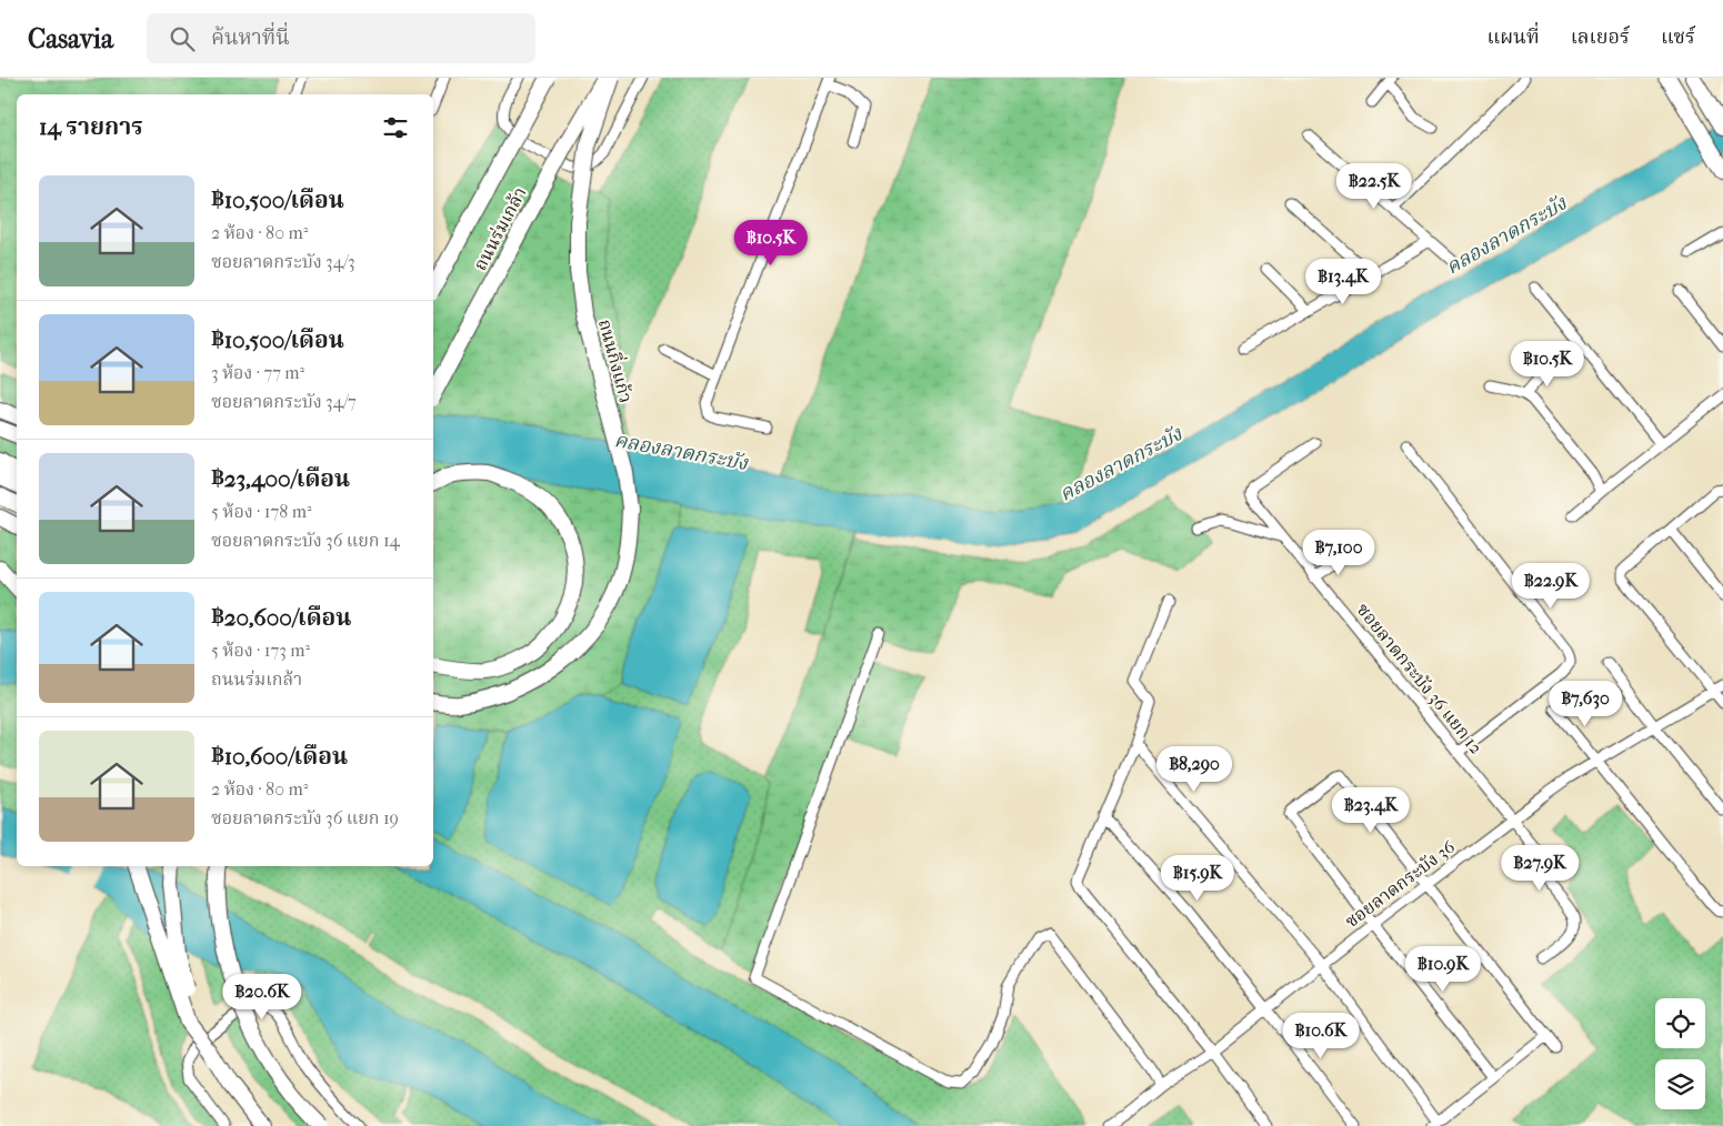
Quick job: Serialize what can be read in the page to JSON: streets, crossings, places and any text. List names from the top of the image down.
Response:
{
  "streets": {
    "main road": ["ถนนร่มเกล้า", "ถนนกิ่งแก้ว"],
    "street": ["ซอยลาดกระบัง 36 แยก 12", "ซอยลาดกระบัง 36"]
  },
  "crossings": [
    ["ซอยลาดกระบัง 36 แยก 12", "ซอยลาดกระบัง 36"]
  ],
  "water": ["คลองลาดกระบัง"],
  "page": {
    "header": "Casavia",
    "search": "ค้นหาที่นี่",
    "nav": ["แผนที่", "เลเยอร์", "แชร์"],
    "heading": "14 รายการ",
    "list": [
      {
        "name": "฿10,500/เดือน",
        "note": "2 ห้อง · 80 m² · ซอยลาดกระบัง 34/3"
      },
      {
        "name": "฿10,500/เดือน",
        "note": "3 ห้อง · 77 m² · ซอยลาดกระบัง 34/7"
      },
      {
        "name": "฿23,400/เดือน",
        "note": "5 ห้อง · 178 m² · ซอยลาดกระบัง 36 แยก 14"
      },
      {
        "name": "฿20,600/เดือน",
        "note": "5 ห้อง · 173 m² · ถนนร่มเกล้า"
      },
      {
        "name": "฿10,600/เดือน",
        "note": "2 ห้อง · 80 m² · ซอยลาดกระบัง 36 แยก 19"
      }
    ],
    "price": [
      "฿22.5K",
      "฿10.5K",
      "฿13.4K",
      "฿10.5K",
      "฿7,100",
      "฿22.9K",
      "฿7,630",
      "฿8,290",
      "฿23.4K",
      "฿27.9K",
      "฿15.9K",
      "฿10.9K",
      "฿20.6K",
      "฿10.6K"
    ]
  }
}
